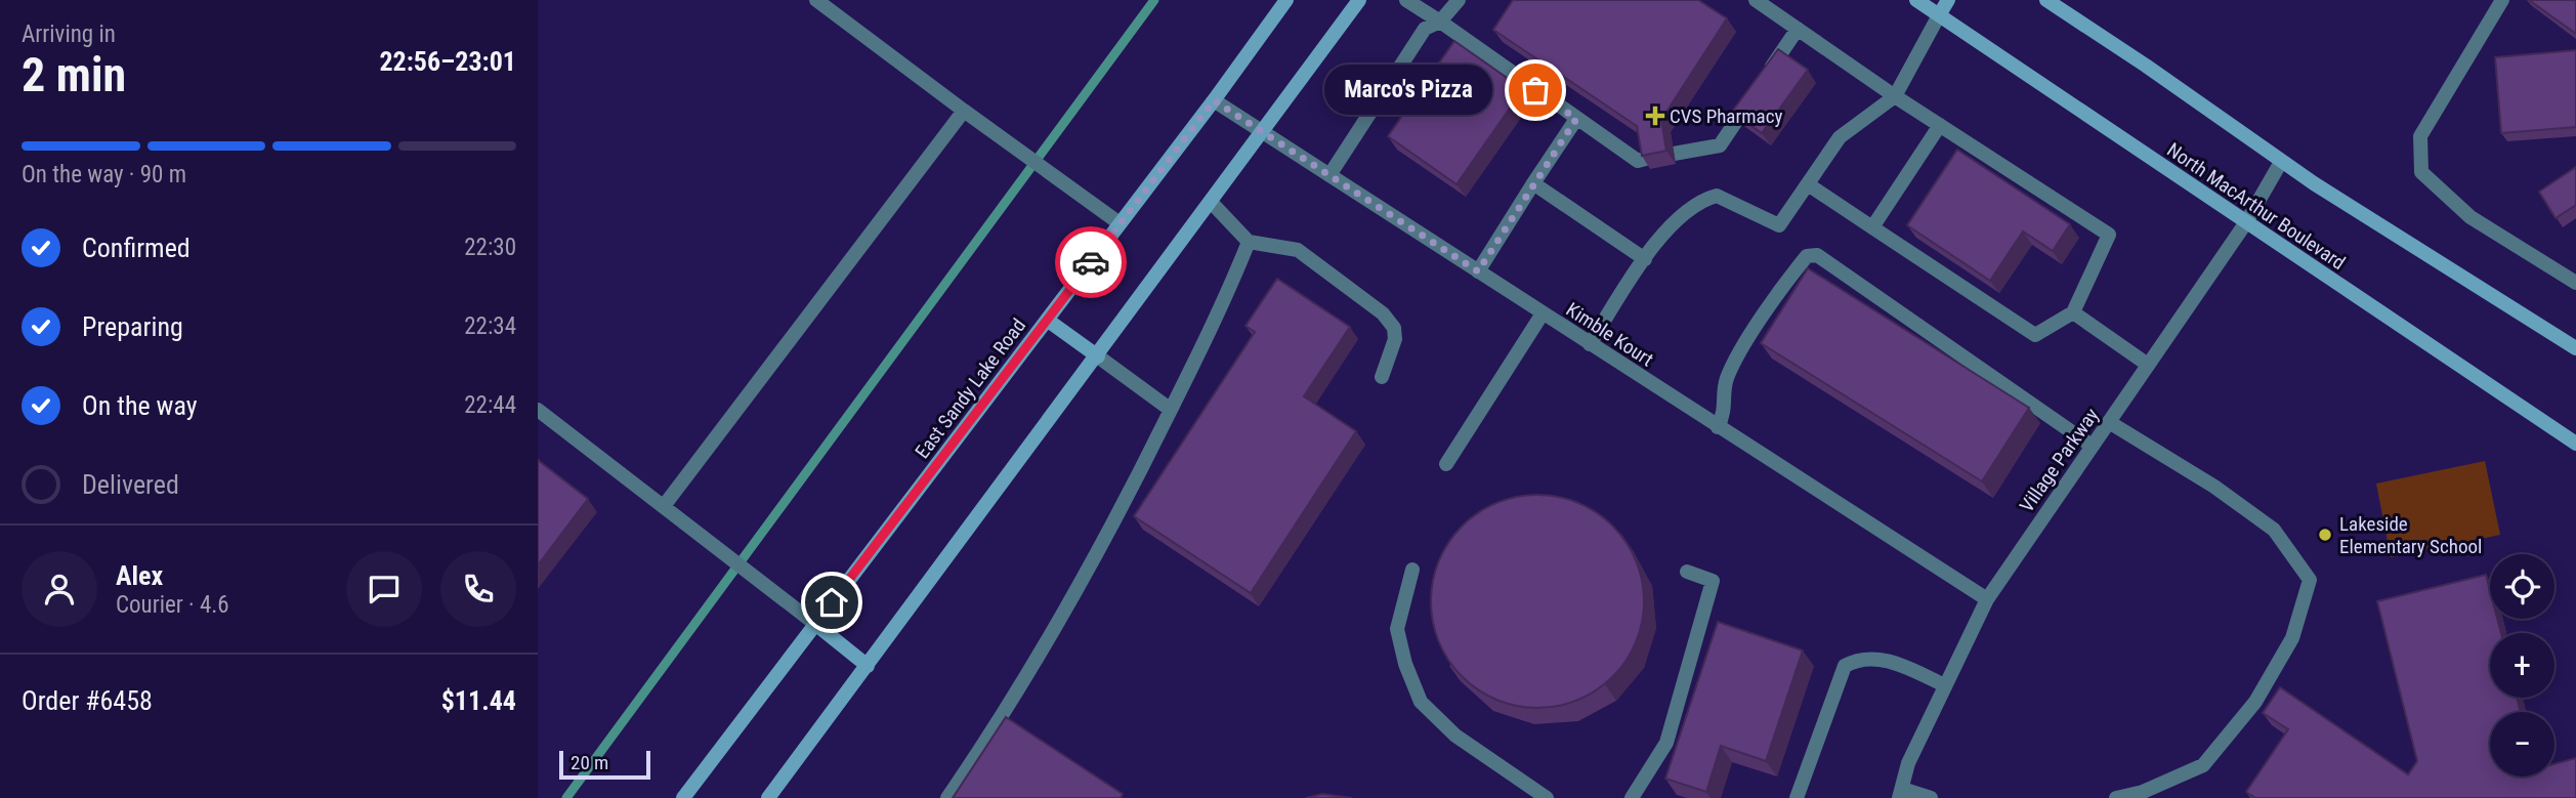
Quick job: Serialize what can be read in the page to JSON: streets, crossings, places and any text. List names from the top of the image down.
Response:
{
  "streets": {
    "main road": ["North MacArthur Boulevard", "East Sandy Lake Road"],
    "street": ["Kimble Kourt", "Village Parkway"]
  },
  "crossings": [
    ["North MacArthur Boulevard", "Village Parkway"],
    ["Kimble Kourt", "East Sandy Lake Road"],
    ["Kimble Kourt", "Village Parkway"]
  ],
  "places": {
    "other": ["Marco's Pizza", "Lakeside Elementary School"],
    "health": ["CVS Pharmacy"]
  },
  "scale_bar": "20 m",
  "page": {
    "heading": ["2 min", "Arriving in", "22:56–23:01"],
    "panel": [
      "Alex",
      "Courier · 4.6",
      "Order #6458",
      "$11.44"
    ],
    "bubble": "Marco's Pizza",
    "bar": "On the way · 90 m",
    "list": [
      ["Confirmed", "22:30"],
      ["Preparing", "22:34"],
      ["On the way", "22:44"],
      "Delivered"
    ],
    "map_buttons": ["+", "−"],
    "scale": "20 m"
  }
}
